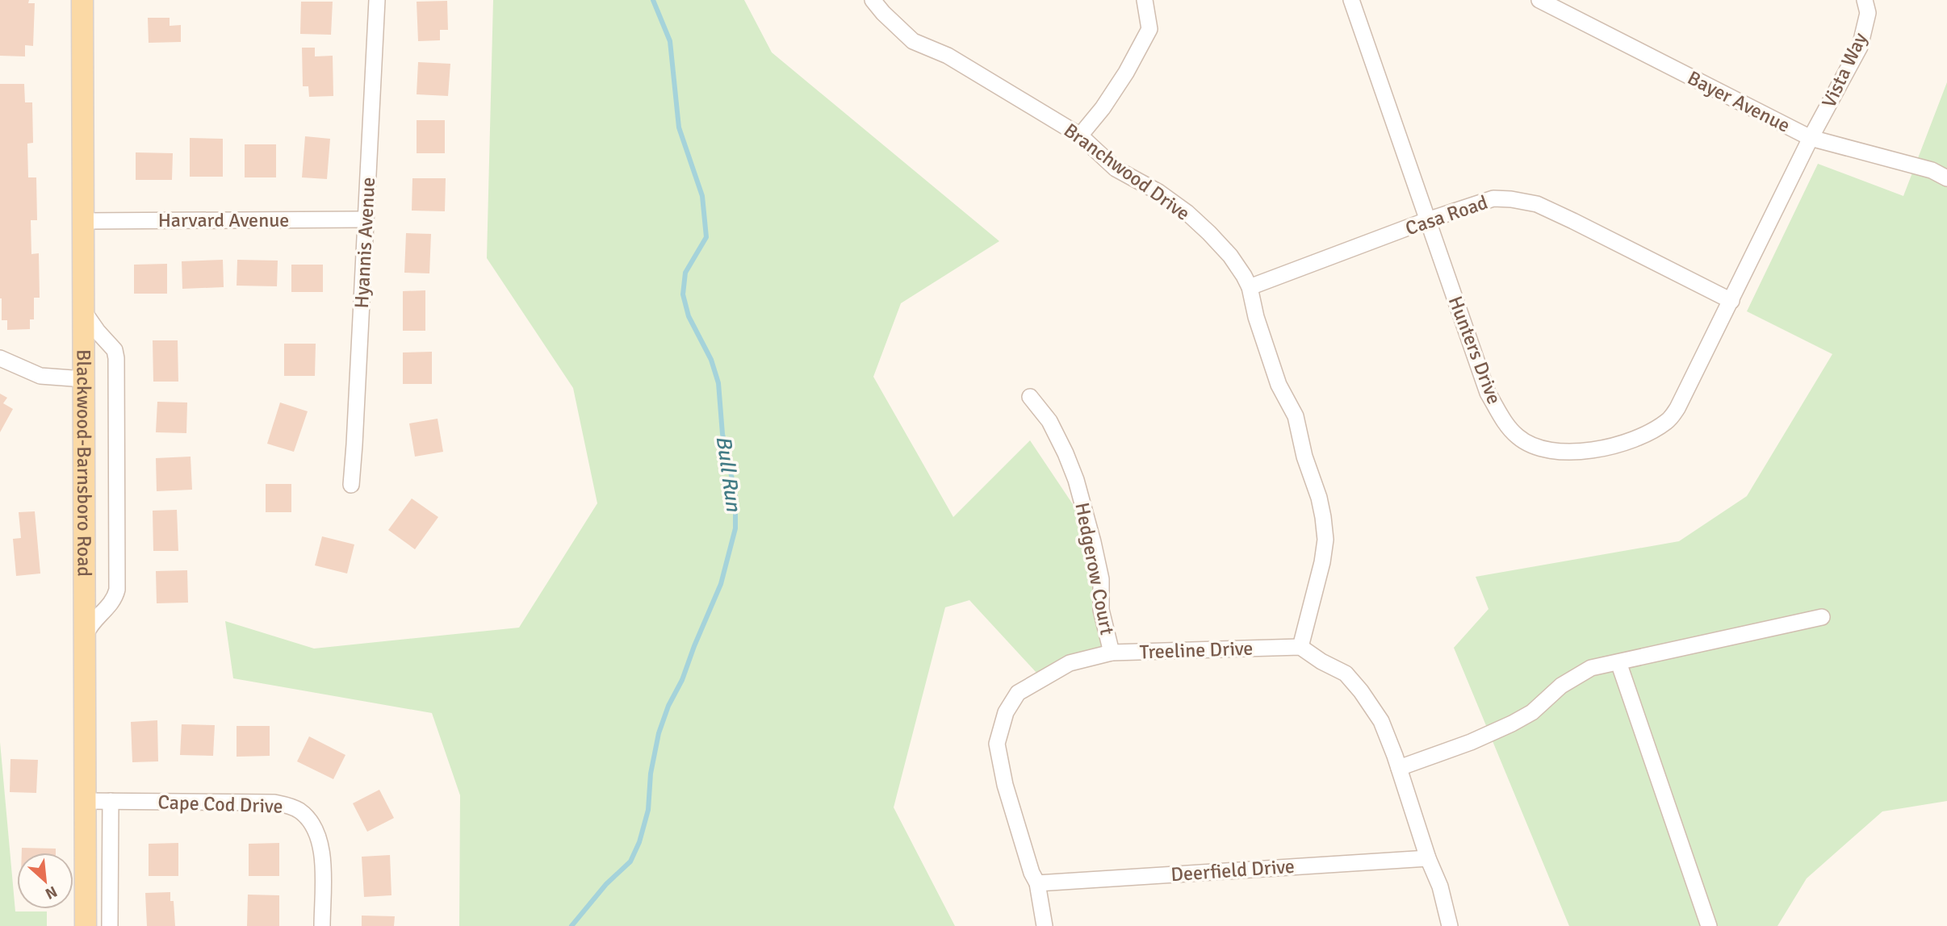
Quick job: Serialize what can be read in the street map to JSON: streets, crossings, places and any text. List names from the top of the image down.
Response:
{
  "streets": {
    "main road": ["Blackwood-Barnsboro Road"],
    "street": [
      "Vista Way",
      "Bayer Avenue",
      "Branchwood Drive",
      "Casa Road",
      "Harvard Avenue",
      "Hyannis Avenue",
      "Hunters Drive",
      "Hedgerow Court",
      "Treeline Drive",
      "Cape Cod Drive",
      "Deerfield Drive"
    ]
  },
  "crossings": [
    ["Vista Way", "Bayer Avenue"],
    ["Vista Way", "Hunters Drive"],
    ["Bayer Avenue", "Hunters Drive"],
    ["Branchwood Drive", "Casa Road"],
    ["Branchwood Drive", "Treeline Drive"],
    ["Casa Road", "Hunters Drive"],
    ["Harvard Avenue", "Hyannis Avenue"],
    ["Harvard Avenue", "Blackwood-Barnsboro Road"],
    ["Blackwood-Barnsboro Road", "Cape Cod Drive"],
    ["Hedgerow Court", "Treeline Drive"],
    ["Treeline Drive", "Deerfield Drive"]
  ],
  "water": ["Bull Run"],
  "north": "bottom right"
}
